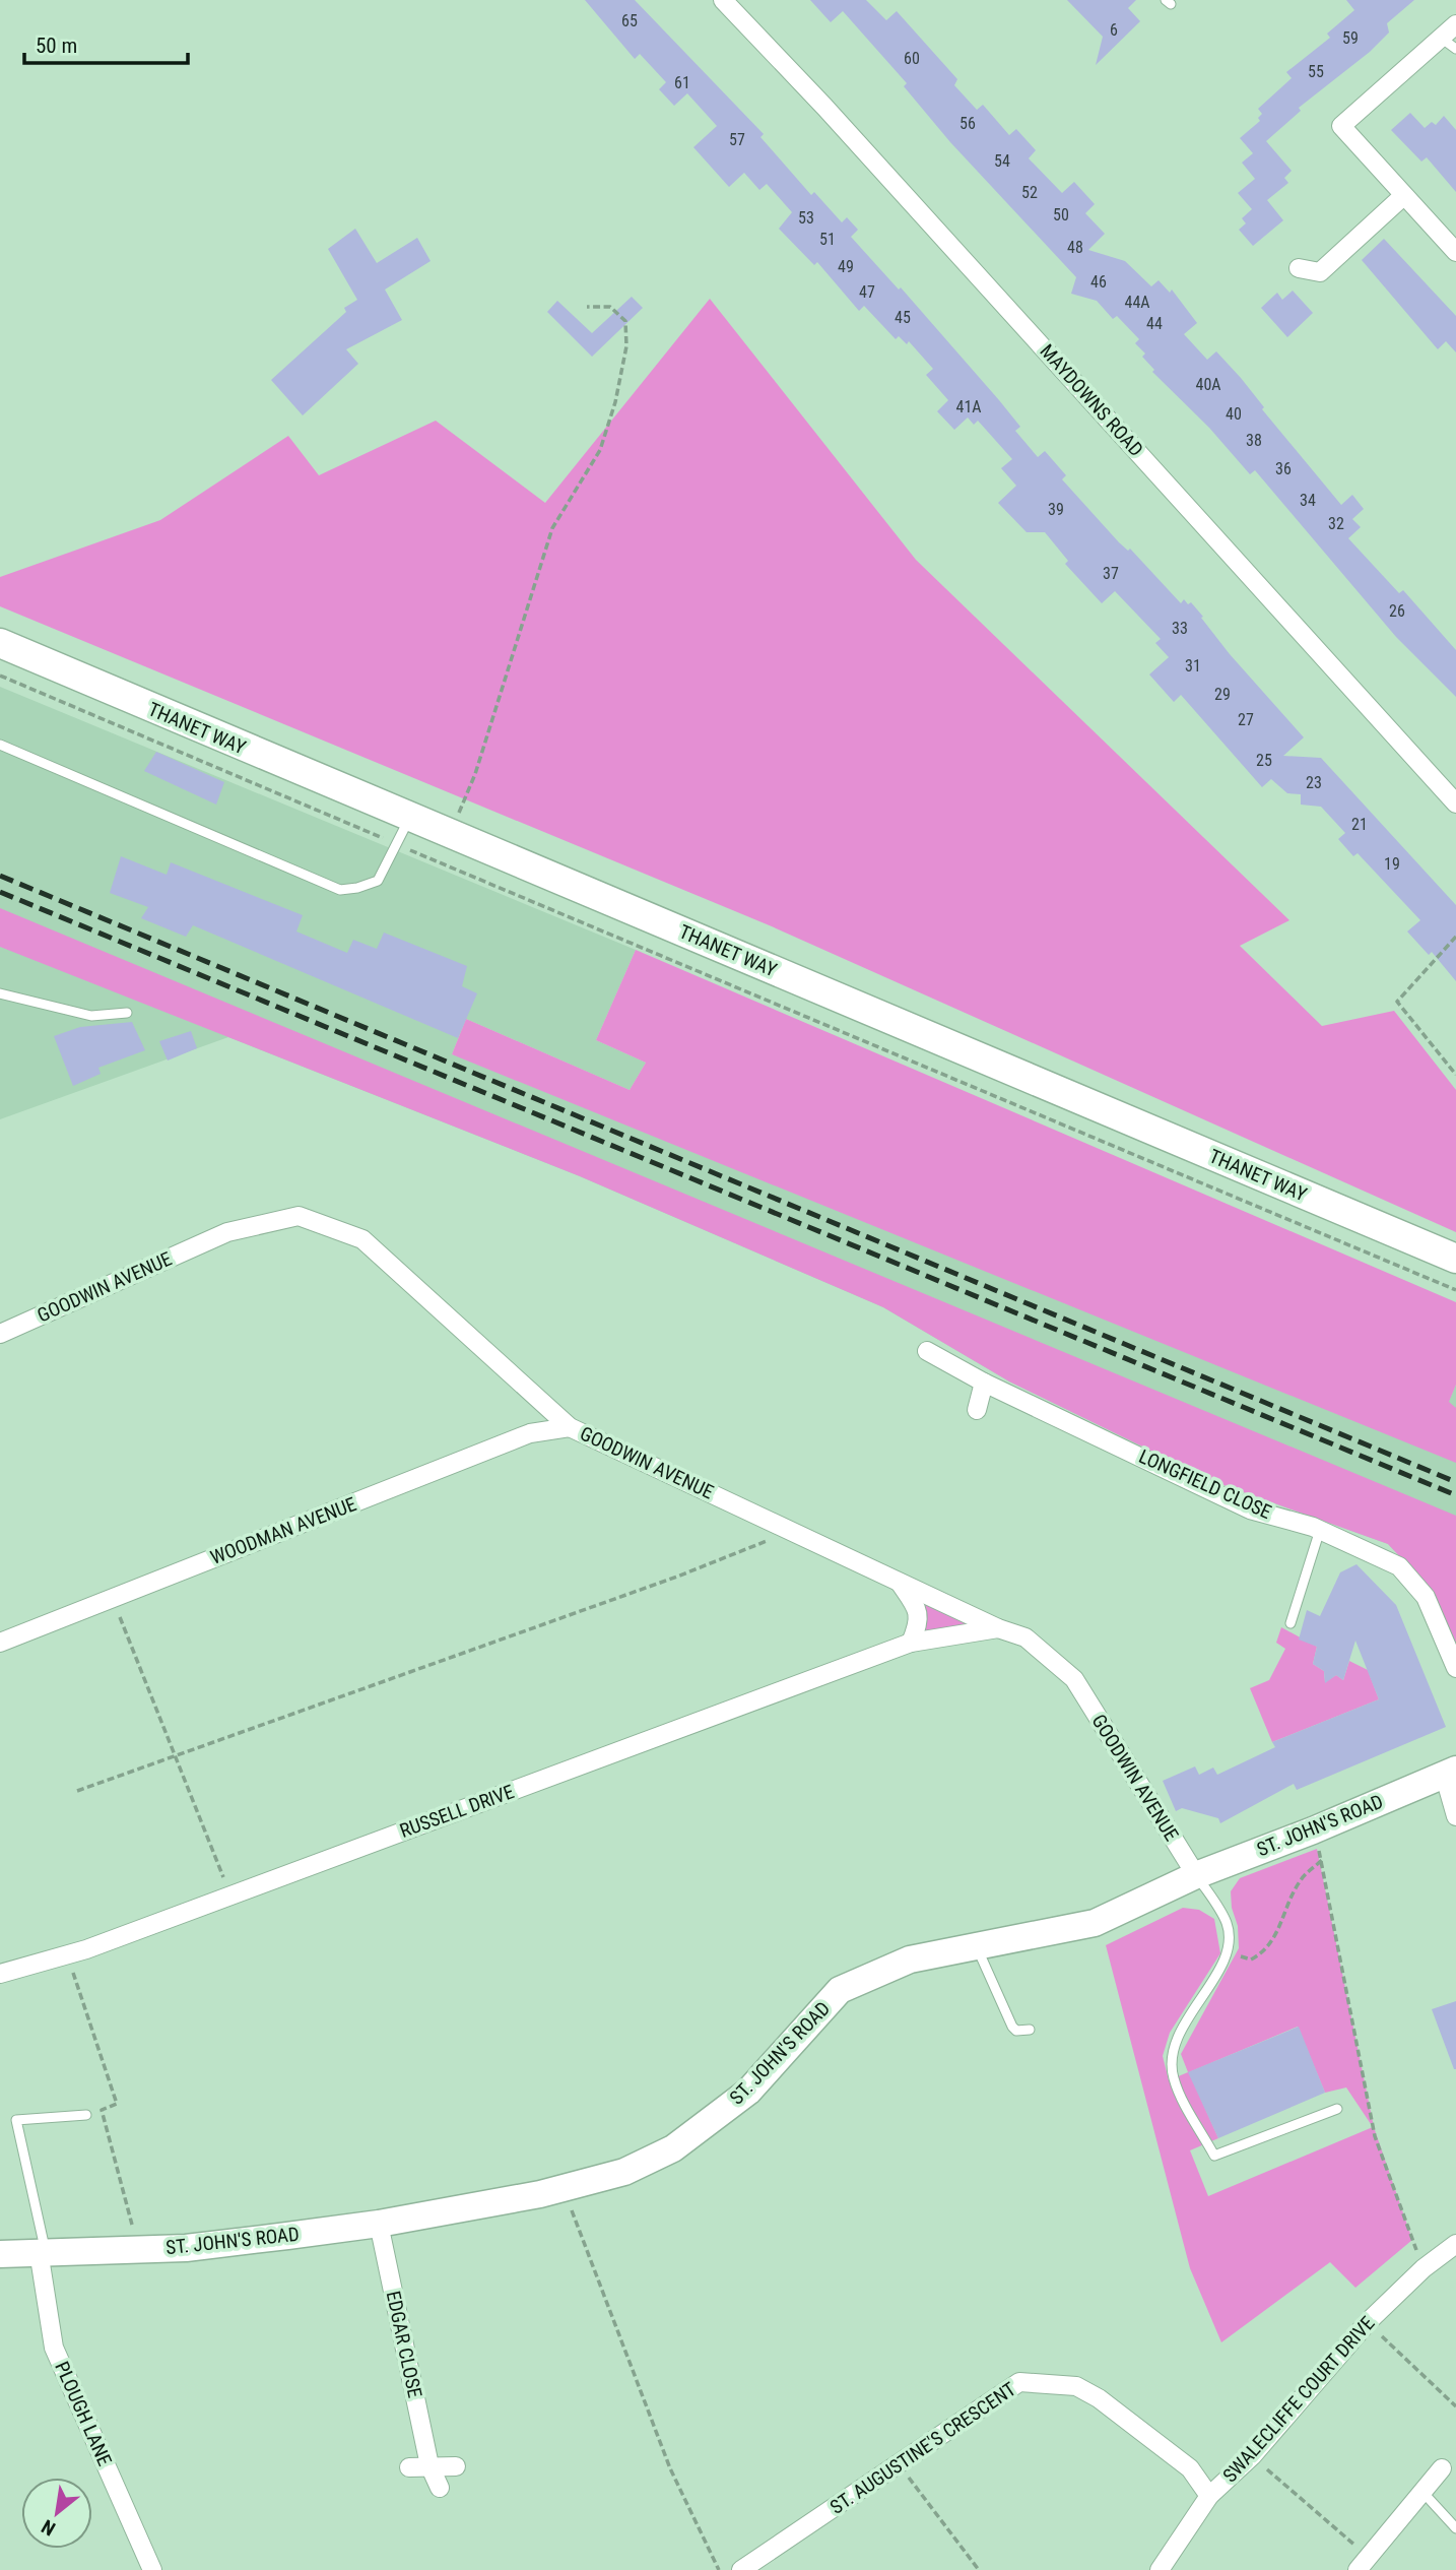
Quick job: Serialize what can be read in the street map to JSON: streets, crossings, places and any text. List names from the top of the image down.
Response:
{
  "streets": {
    "main road": ["THANET WAY", "ST. JOHN'S ROAD"],
    "street": [
      "MAYDOWNS ROAD",
      "GOODWIN AVENUE",
      "LONGFIELD CLOSE",
      "WOODMAN AVENUE",
      "RUSSELL DRIVE",
      "EDGAR CLOSE",
      "SWALECLIFFE COURT DRIVE",
      "PLOUGH LANE",
      "ST. AUGUSTINE'S CRESCENT"
    ]
  },
  "crossings": [
    ["GOODWIN AVENUE", "WOODMAN AVENUE"],
    ["GOODWIN AVENUE", "RUSSELL DRIVE"],
    ["GOODWIN AVENUE", "ST. JOHN'S ROAD"],
    ["ST. JOHN'S ROAD", "EDGAR CLOSE"],
    ["ST. JOHN'S ROAD", "PLOUGH LANE"],
    ["SWALECLIFFE COURT DRIVE", "ST. AUGUSTINE'S CRESCENT"]
  ],
  "house_numbers": [
    "65",
    "6",
    "59",
    "60",
    "55",
    "61",
    "56",
    "57",
    "54",
    "52",
    "50",
    "53",
    "51",
    "48",
    "49",
    "46",
    "47",
    "44A",
    "45",
    "44",
    "40A",
    "41A",
    "40",
    "38",
    "36",
    "34",
    "39",
    "32",
    "37",
    "26",
    "33",
    "31",
    "29",
    "27",
    "25",
    "23",
    "21",
    "19"
  ],
  "scale_bar": "50 m",
  "north": "bottom left"
}
